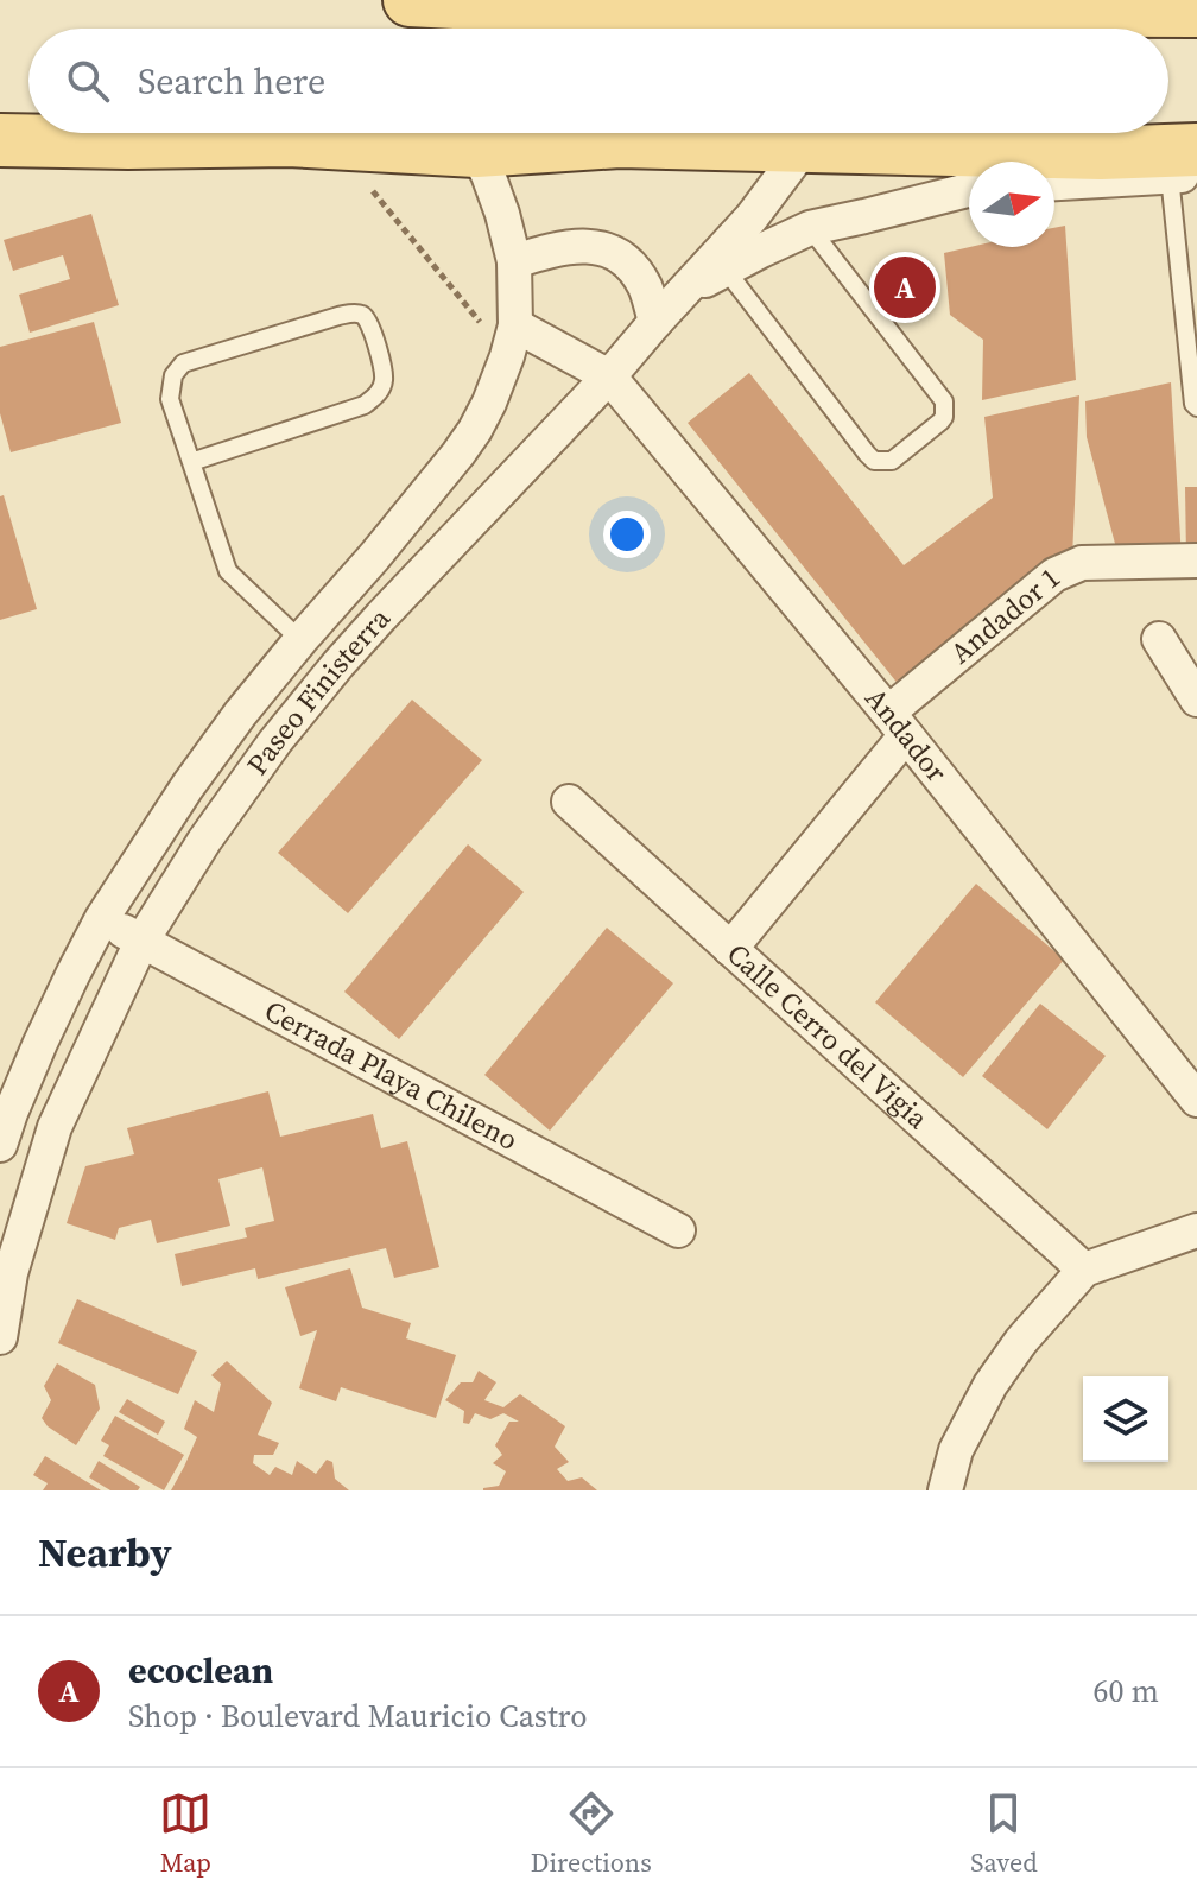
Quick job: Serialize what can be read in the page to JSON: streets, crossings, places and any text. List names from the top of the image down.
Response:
{
  "streets": {
    "street": [
      "Andador 1",
      "Paseo Finisterra",
      "Andador",
      "Calle Cerro del Vigia",
      "Cerrada Playa Chileno"
    ]
  },
  "crossings": [
    ["Andador 1", "Andador"],
    ["Andador 1", "Calle Cerro del Vigia"],
    ["Paseo Finisterra", "Andador"],
    ["Paseo Finisterra", "Cerrada Playa Chileno"]
  ],
  "north": "right",
  "page": {
    "search": "Search here",
    "pins": "A",
    "heading": "Nearby",
    "list": [
      {
        "mark": "A",
        "name": "ecoclean",
        "note": "Shop · Boulevard Mauricio Castro",
        "value": "60 m"
      }
    ],
    "nav": ["Map", "Directions", "Saved"]
  }
}
